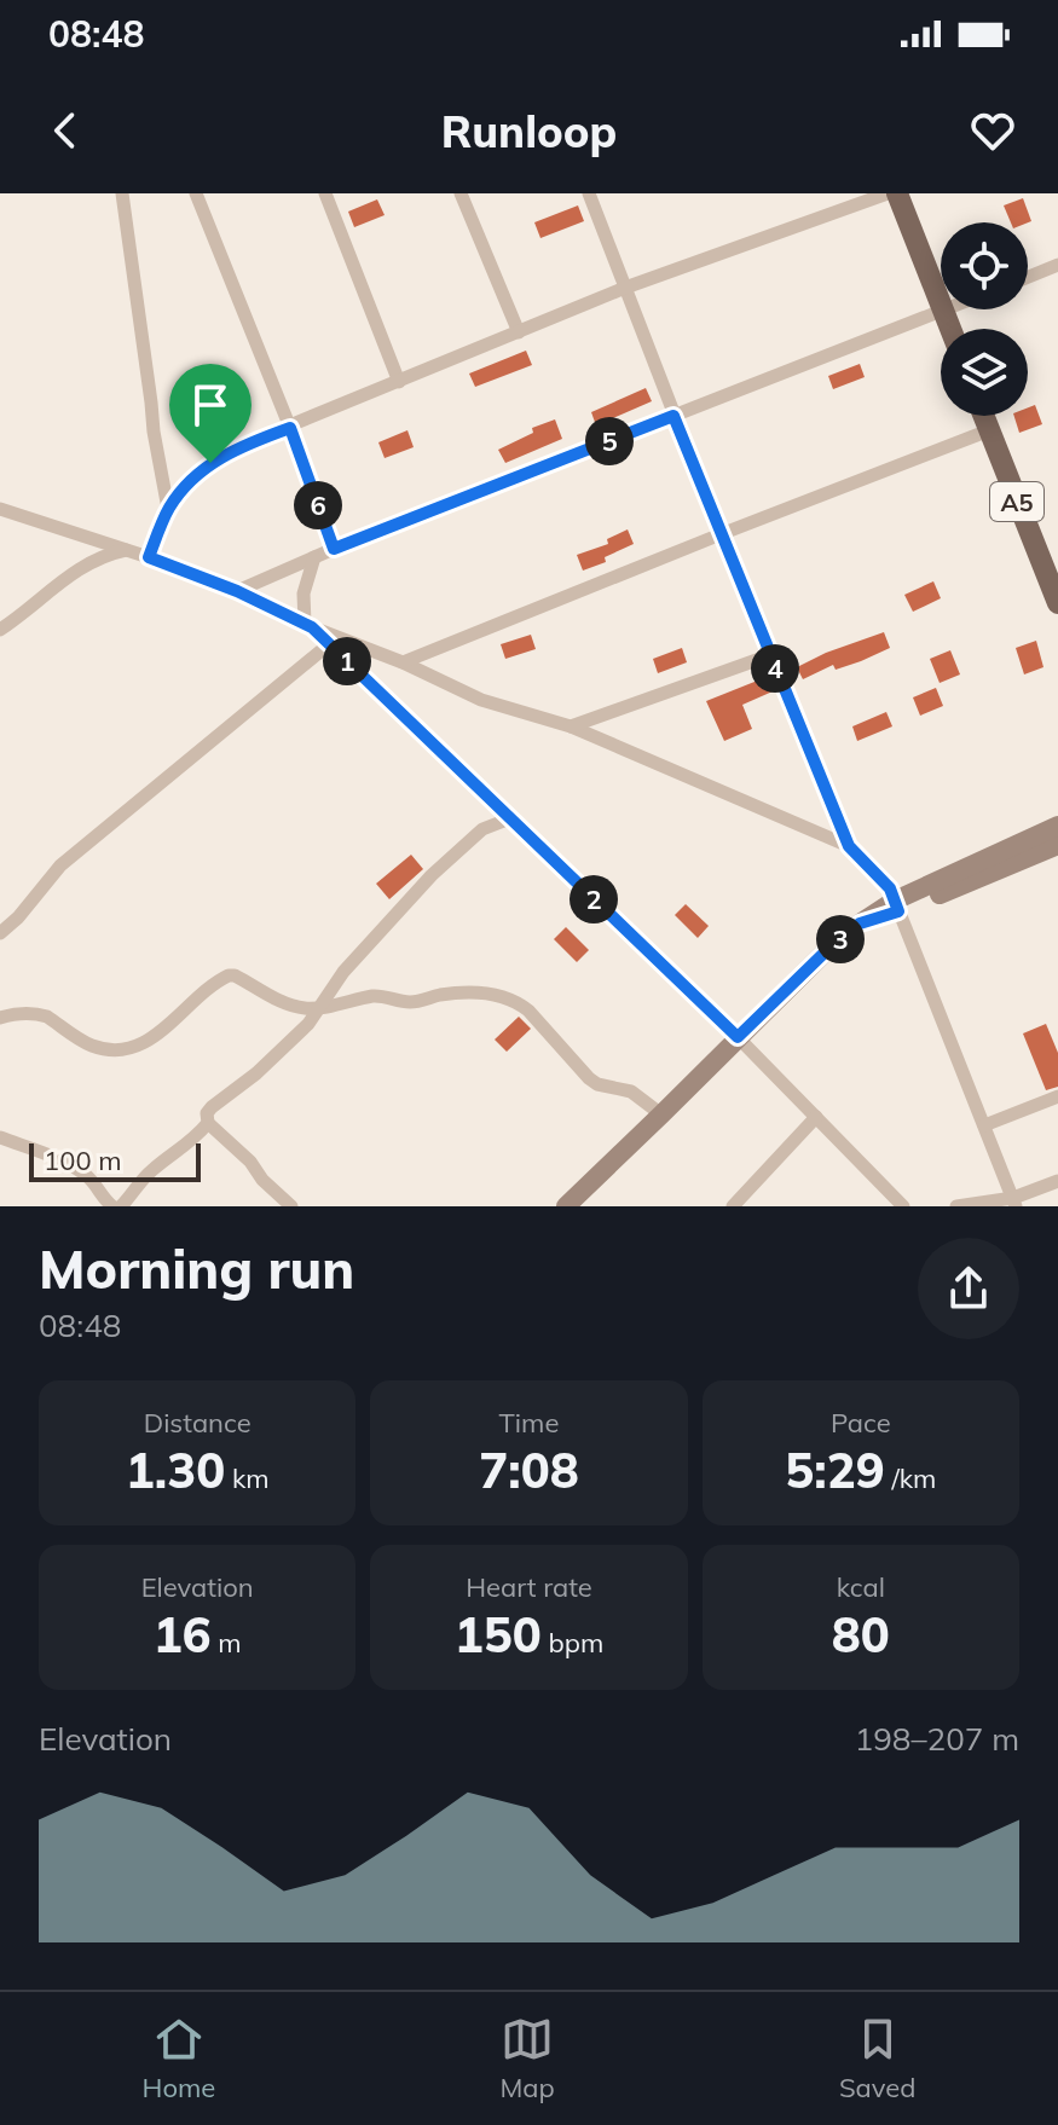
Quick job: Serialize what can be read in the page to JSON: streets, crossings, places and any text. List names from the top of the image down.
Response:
{
  "streets": {
    "main road": ["A5"]
  },
  "scale_bar": "100 m",
  "page": {
    "status": "08:48",
    "header": "Runloop",
    "pins": [
      "5",
      "6",
      "1",
      "4",
      "2",
      "3"
    ],
    "scale": "100 m",
    "heading": ["Morning run", "08:48"],
    "stats": [
      ["Distance", "1.30 km"],
      ["Time", "7:08"],
      ["Pace", "5:29 /km"],
      ["Elevation", "16 m"],
      ["Heart rate", "150 bpm"],
      ["kcal", "80"]
    ],
    "chart": ["Elevation", "198–207 m"],
    "tabs": ["Home", "Map", "Saved"]
  }
}
